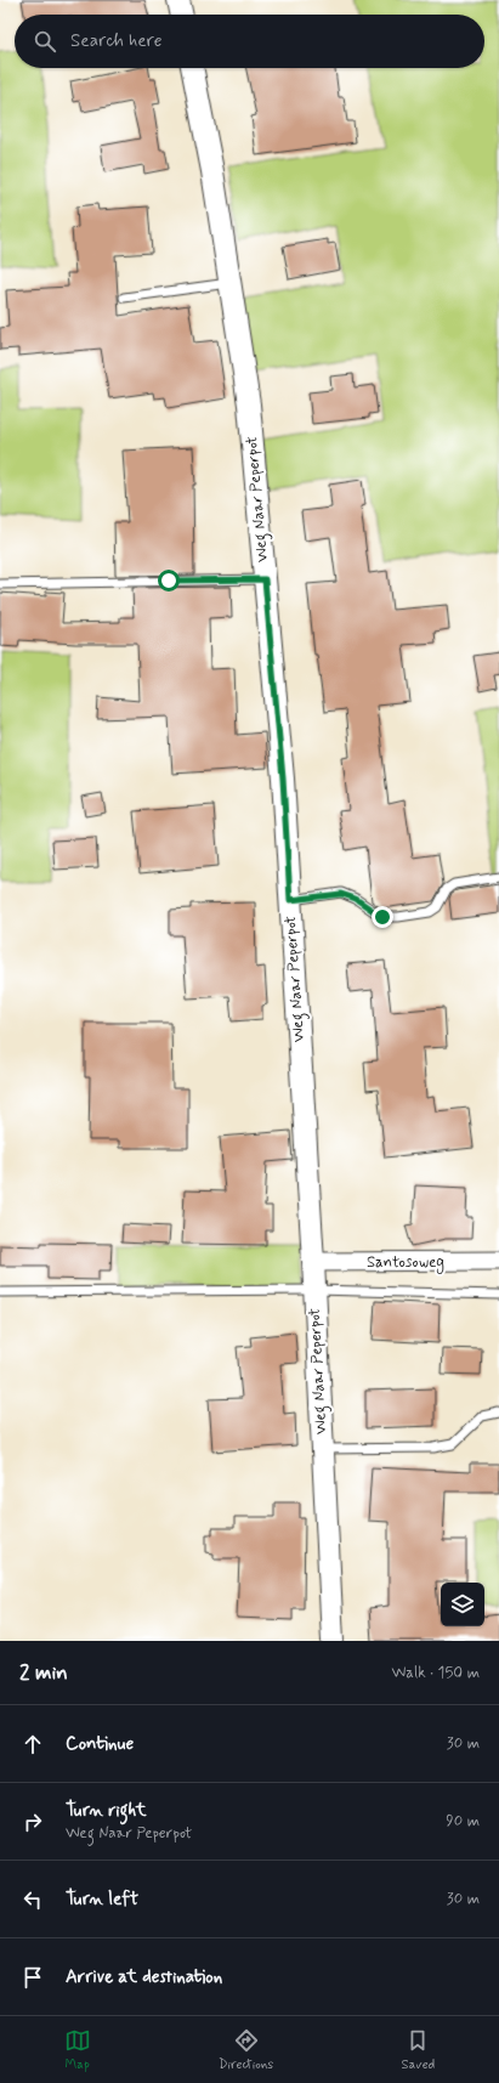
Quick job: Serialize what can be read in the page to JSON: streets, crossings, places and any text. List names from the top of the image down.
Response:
{
  "streets": {
    "street": ["Weg Naar Peperpot", "Santosoweg"]
  },
  "crossings": [
    ["Weg Naar Peperpot", "Santosoweg"]
  ],
  "page": {
    "search": "Search here",
    "heading": ["2 min", "Walk · 150 m"],
    "list": [
      ["Continue", "30 m"],
      ["Turn right", "Weg Naar Peperpot", "90 m"],
      ["Turn left", "30 m"],
      "Arrive at destination"
    ],
    "nav": ["Map", "Directions", "Saved"]
  }
}
